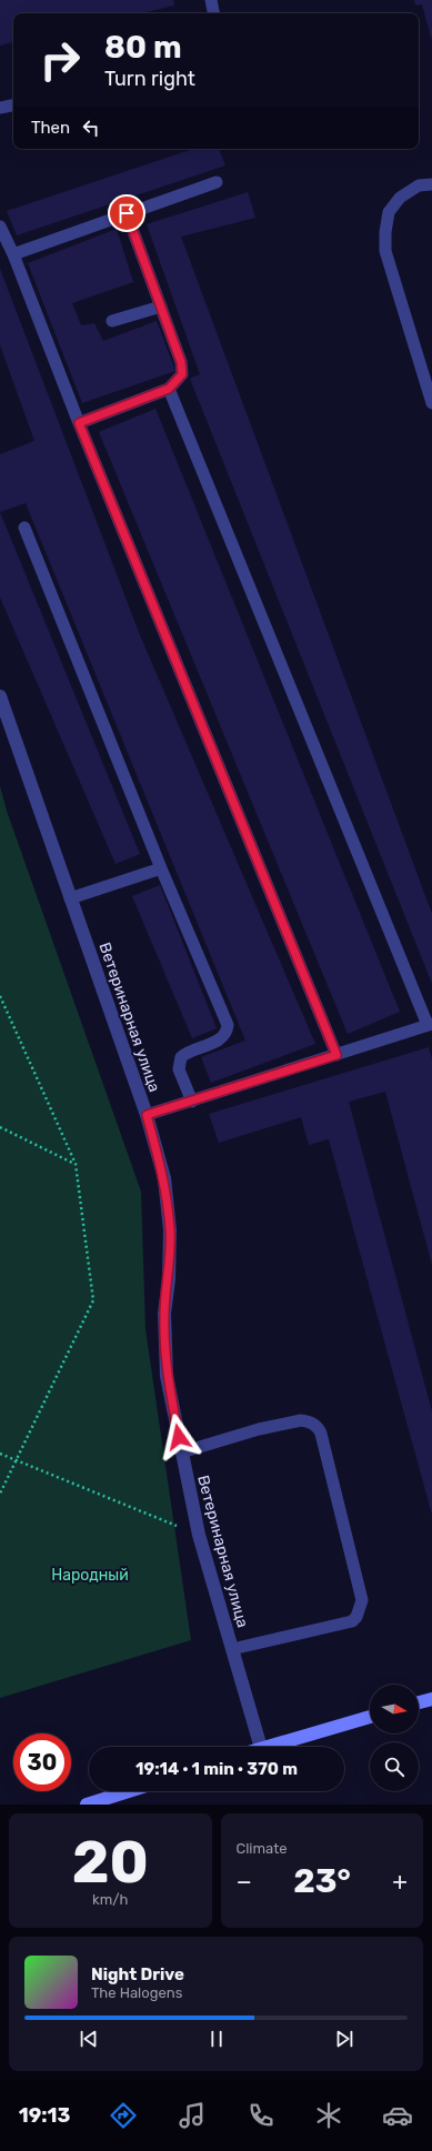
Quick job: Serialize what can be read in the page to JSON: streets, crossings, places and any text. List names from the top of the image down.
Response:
{
  "streets": {
    "street": ["Ветеринарная улица"]
  },
  "parks": ["Народный"],
  "north": "right",
  "page": {
    "turn": ["80 m", "Turn right"],
    "then": "Then",
    "limit": "30",
    "trip": "19:14 · 1 min · 370 m",
    "tile": [
      ["20", "km/h"],
      "Climate"
    ],
    "heat": ["−", "23°", "+"],
    "song": ["Night Drive", "The Halogens"],
    "tabs": "19:13"
  }
}
